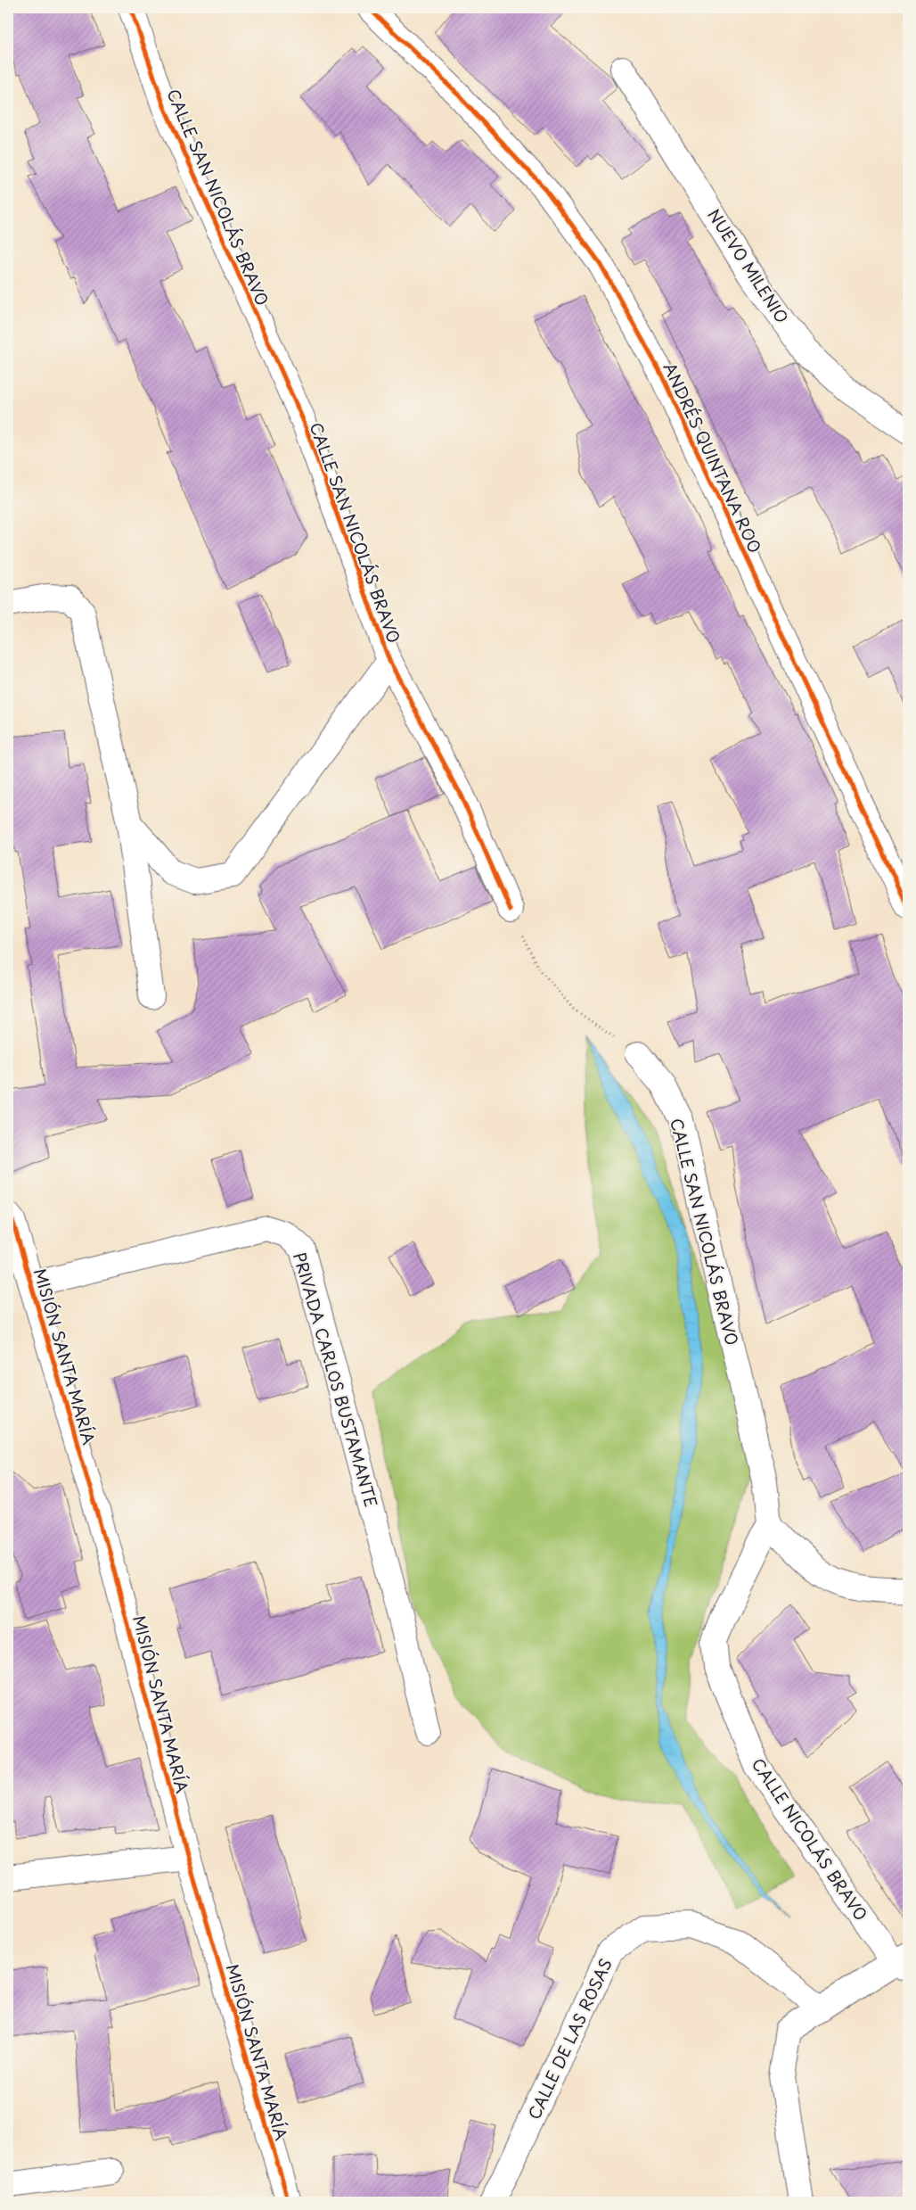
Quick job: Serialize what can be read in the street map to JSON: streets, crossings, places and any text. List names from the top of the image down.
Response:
{
  "streets": {
    "street": [
      "CALLE SAN NICOLÁS BRAVO",
      "NUEVO MILENIO",
      "ANDRÉS QUINTANA ROO",
      "MISIÓN SANTA MARÍA",
      "PRIVADA CARLOS BUSTAMANTE",
      "CALLE NICOLÁS BRAVO",
      "CALLE DE LAS ROSAS"
    ]
  },
  "crossings": [
    ["CALLE SAN NICOLÁS BRAVO", "CALLE NICOLÁS BRAVO"],
    ["MISIÓN SANTA MARÍA", "PRIVADA CARLOS BUSTAMANTE"]
  ]
}
